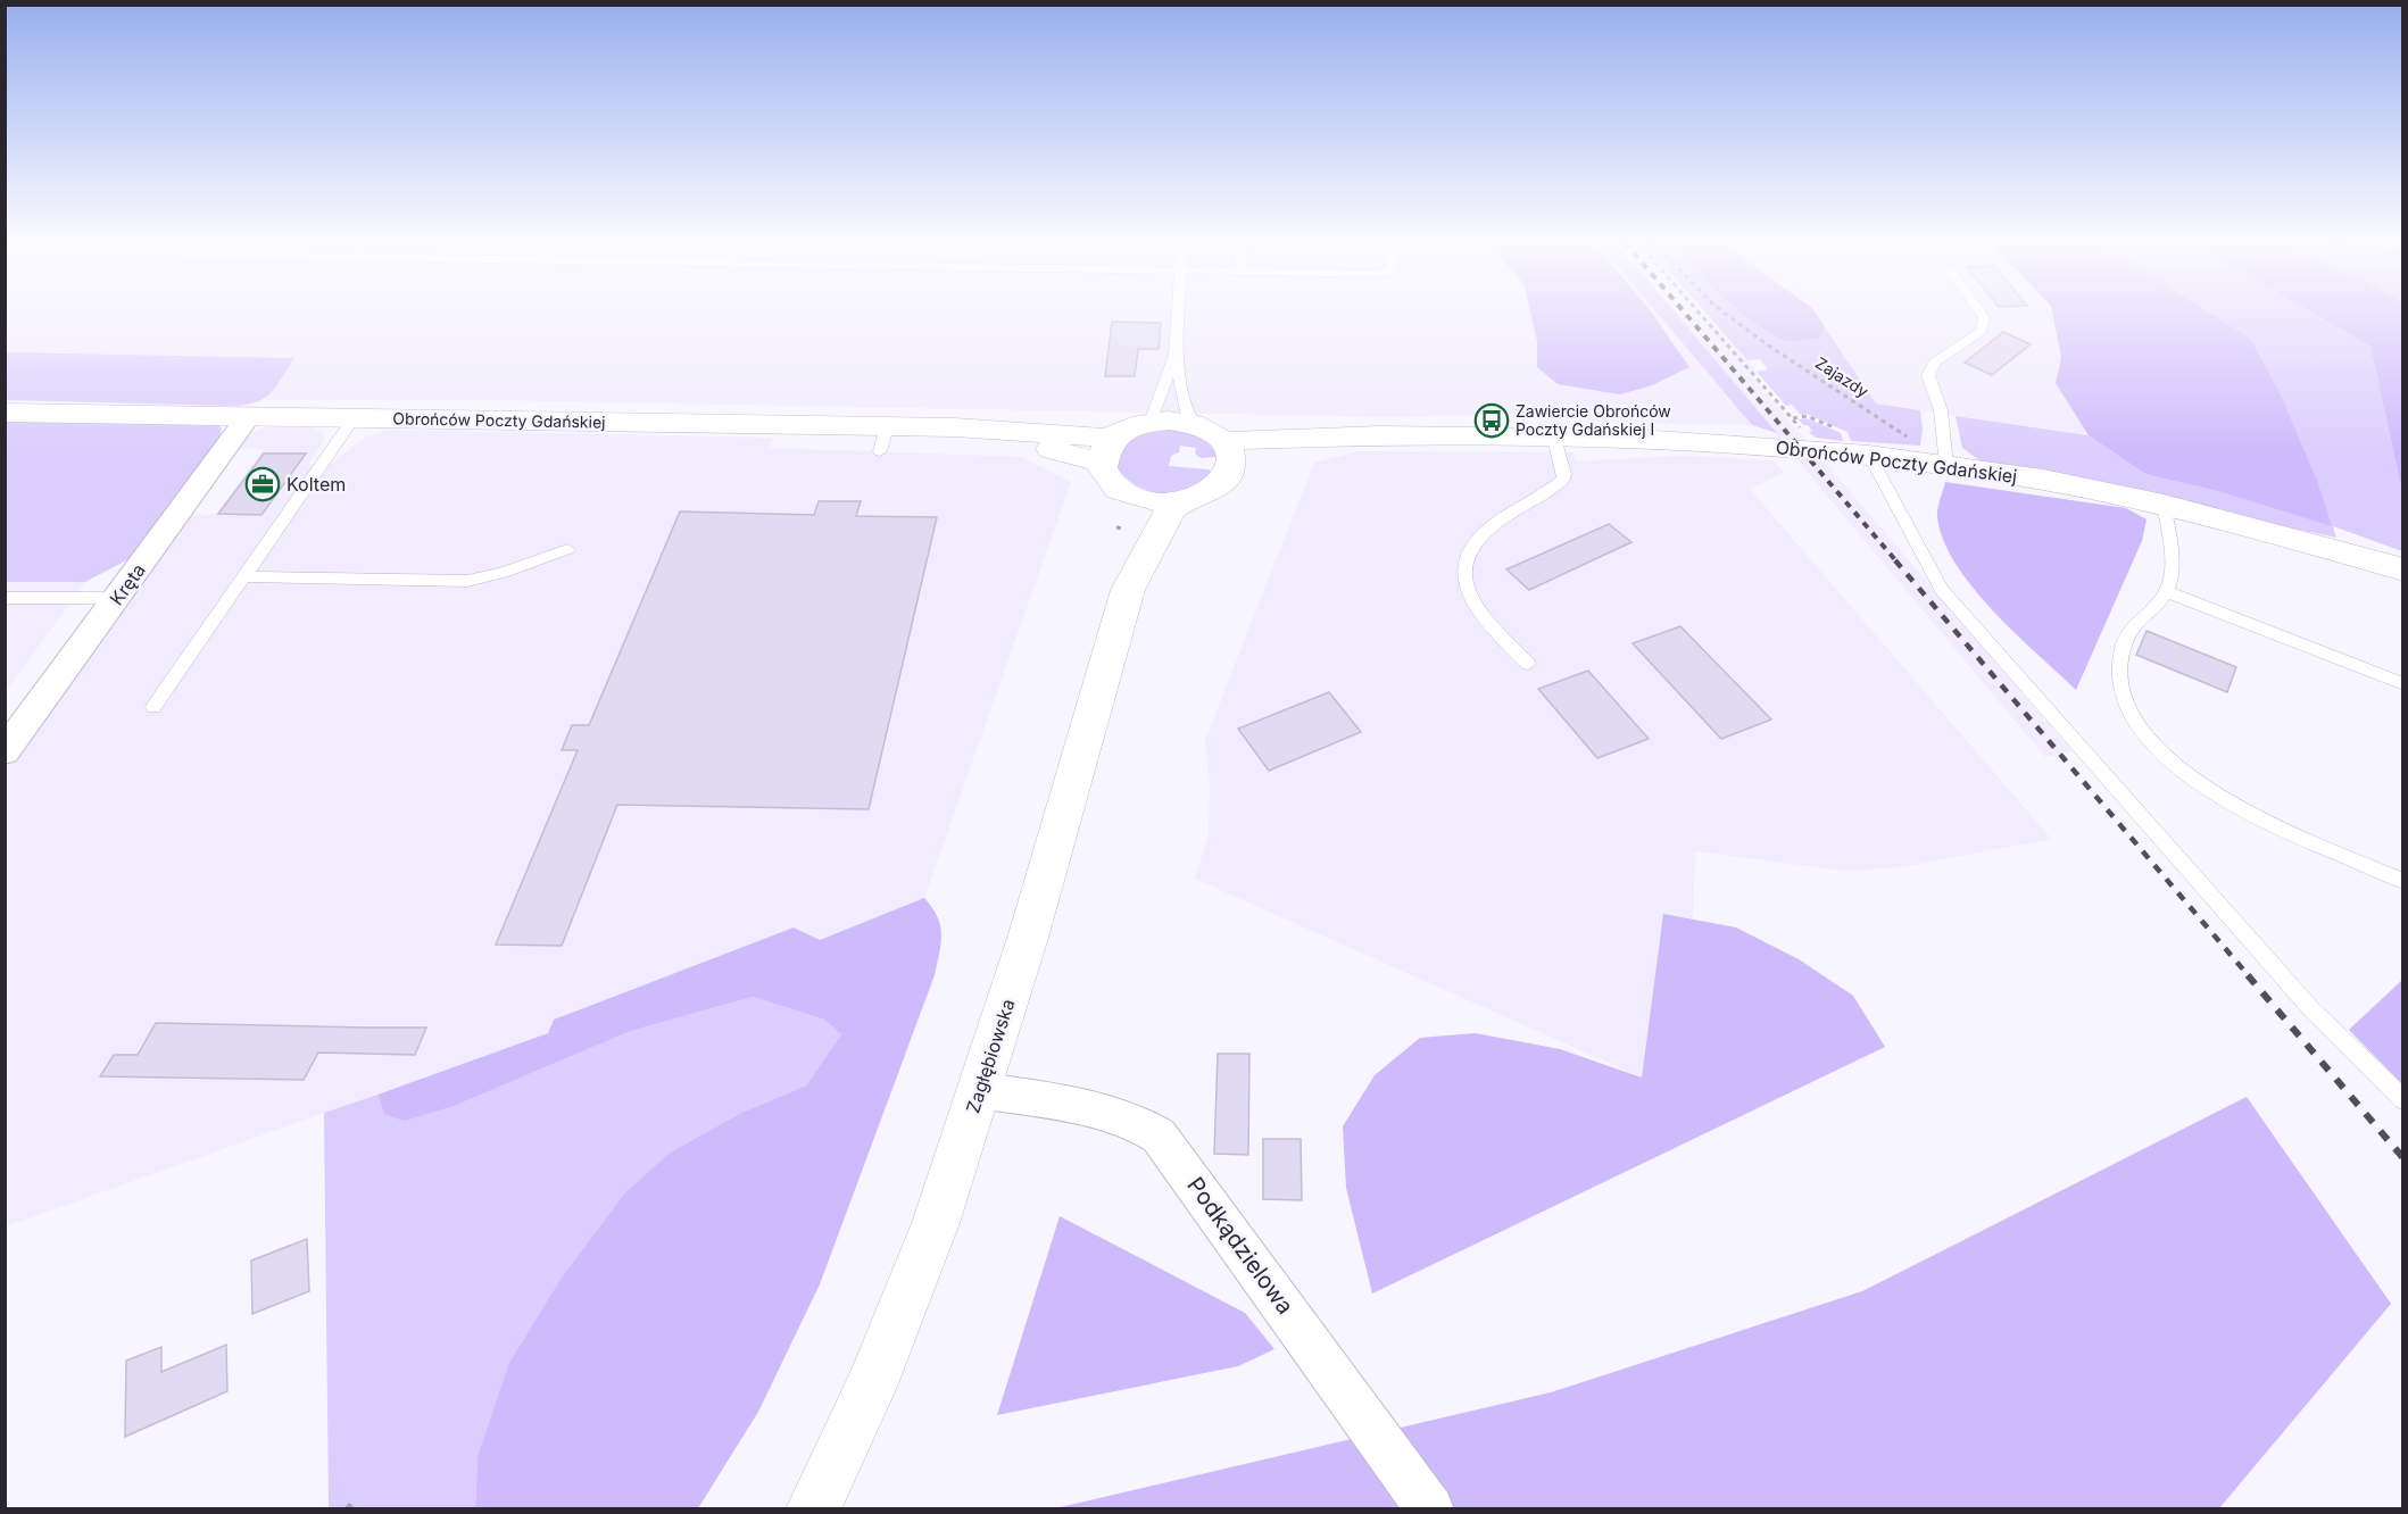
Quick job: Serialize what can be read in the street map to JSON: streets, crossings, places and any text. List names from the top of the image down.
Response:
{
  "streets": {
    "main road": ["Obrońców Poczty Gdańskiej", "Zagłębiowska"],
    "street": ["Kręta", "Podkądzielowa"],
    "path": ["Zajazdy"]
  },
  "crossings": [
    ["Zajazdy", "Obrońców Poczty Gdańskiej"],
    ["Obrońców Poczty Gdańskiej", "Kręta"],
    ["Obrońców Poczty Gdańskiej", "Zagłębiowska"],
    ["Zagłębiowska", "Podkądzielowa"]
  ],
  "places": {
    "bus stop": ["Zawiercie Obrońców Poczty Gdańskiej I"],
    "office": ["Koltem"]
  }
}
